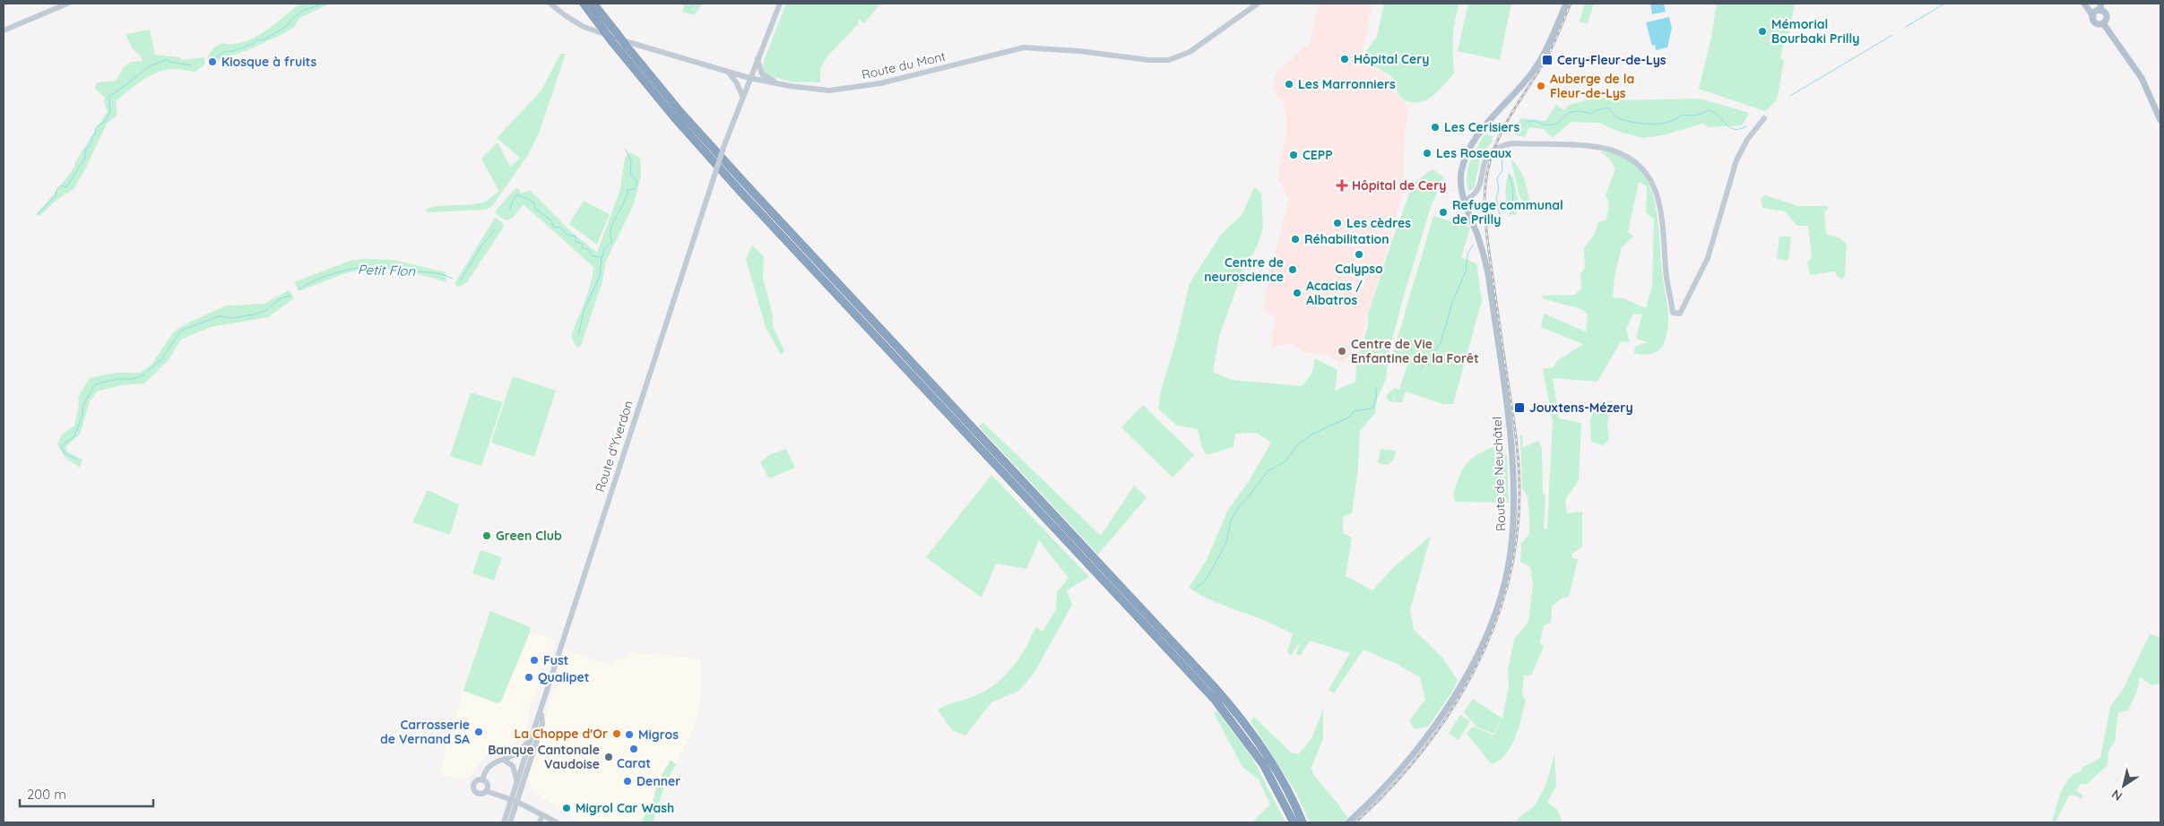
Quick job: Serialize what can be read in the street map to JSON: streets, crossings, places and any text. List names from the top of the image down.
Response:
{
  "streets": {
    "main road": ["Route du Mont", "Route d'Yverdon", "Route de Neuchâtel"]
  },
  "crossings": [
    ["Route du Mont", "Route d'Yverdon"]
  ],
  "water": ["Petit Flon"],
  "places": {
    "other": [
      "Mémorial Bourbaki Prilly",
      "Hôpital Cery",
      "Kiosque à fruits",
      "Les Marronniers",
      "Auberge de la Fleur-de-Lys",
      "Les Cerisiers",
      "Les Roseaux",
      "CEPP",
      "Refuge communal de Prilly",
      "Les cèdres",
      "Réhabilitation",
      "Calypso",
      "Centre de neuroscience",
      "Acacias / Albatros",
      "Centre de Vie Enfantine de la Forêt",
      "Green Club",
      "Fust",
      "Qualipet",
      "Carrosserie de Vernand SA",
      "La Choppe d'Or",
      "Migros",
      "Carat",
      "Banque Cantonale Vaudoise",
      "Denner",
      "Migrol Car Wash"
    ],
    "transit": ["Cery-Fleur-de-Lys", "Jouxtens-Mézery"],
    "health": ["Hôpital de Cery"]
  },
  "scale_bar": "200 m",
  "north": "bottom left"
}
